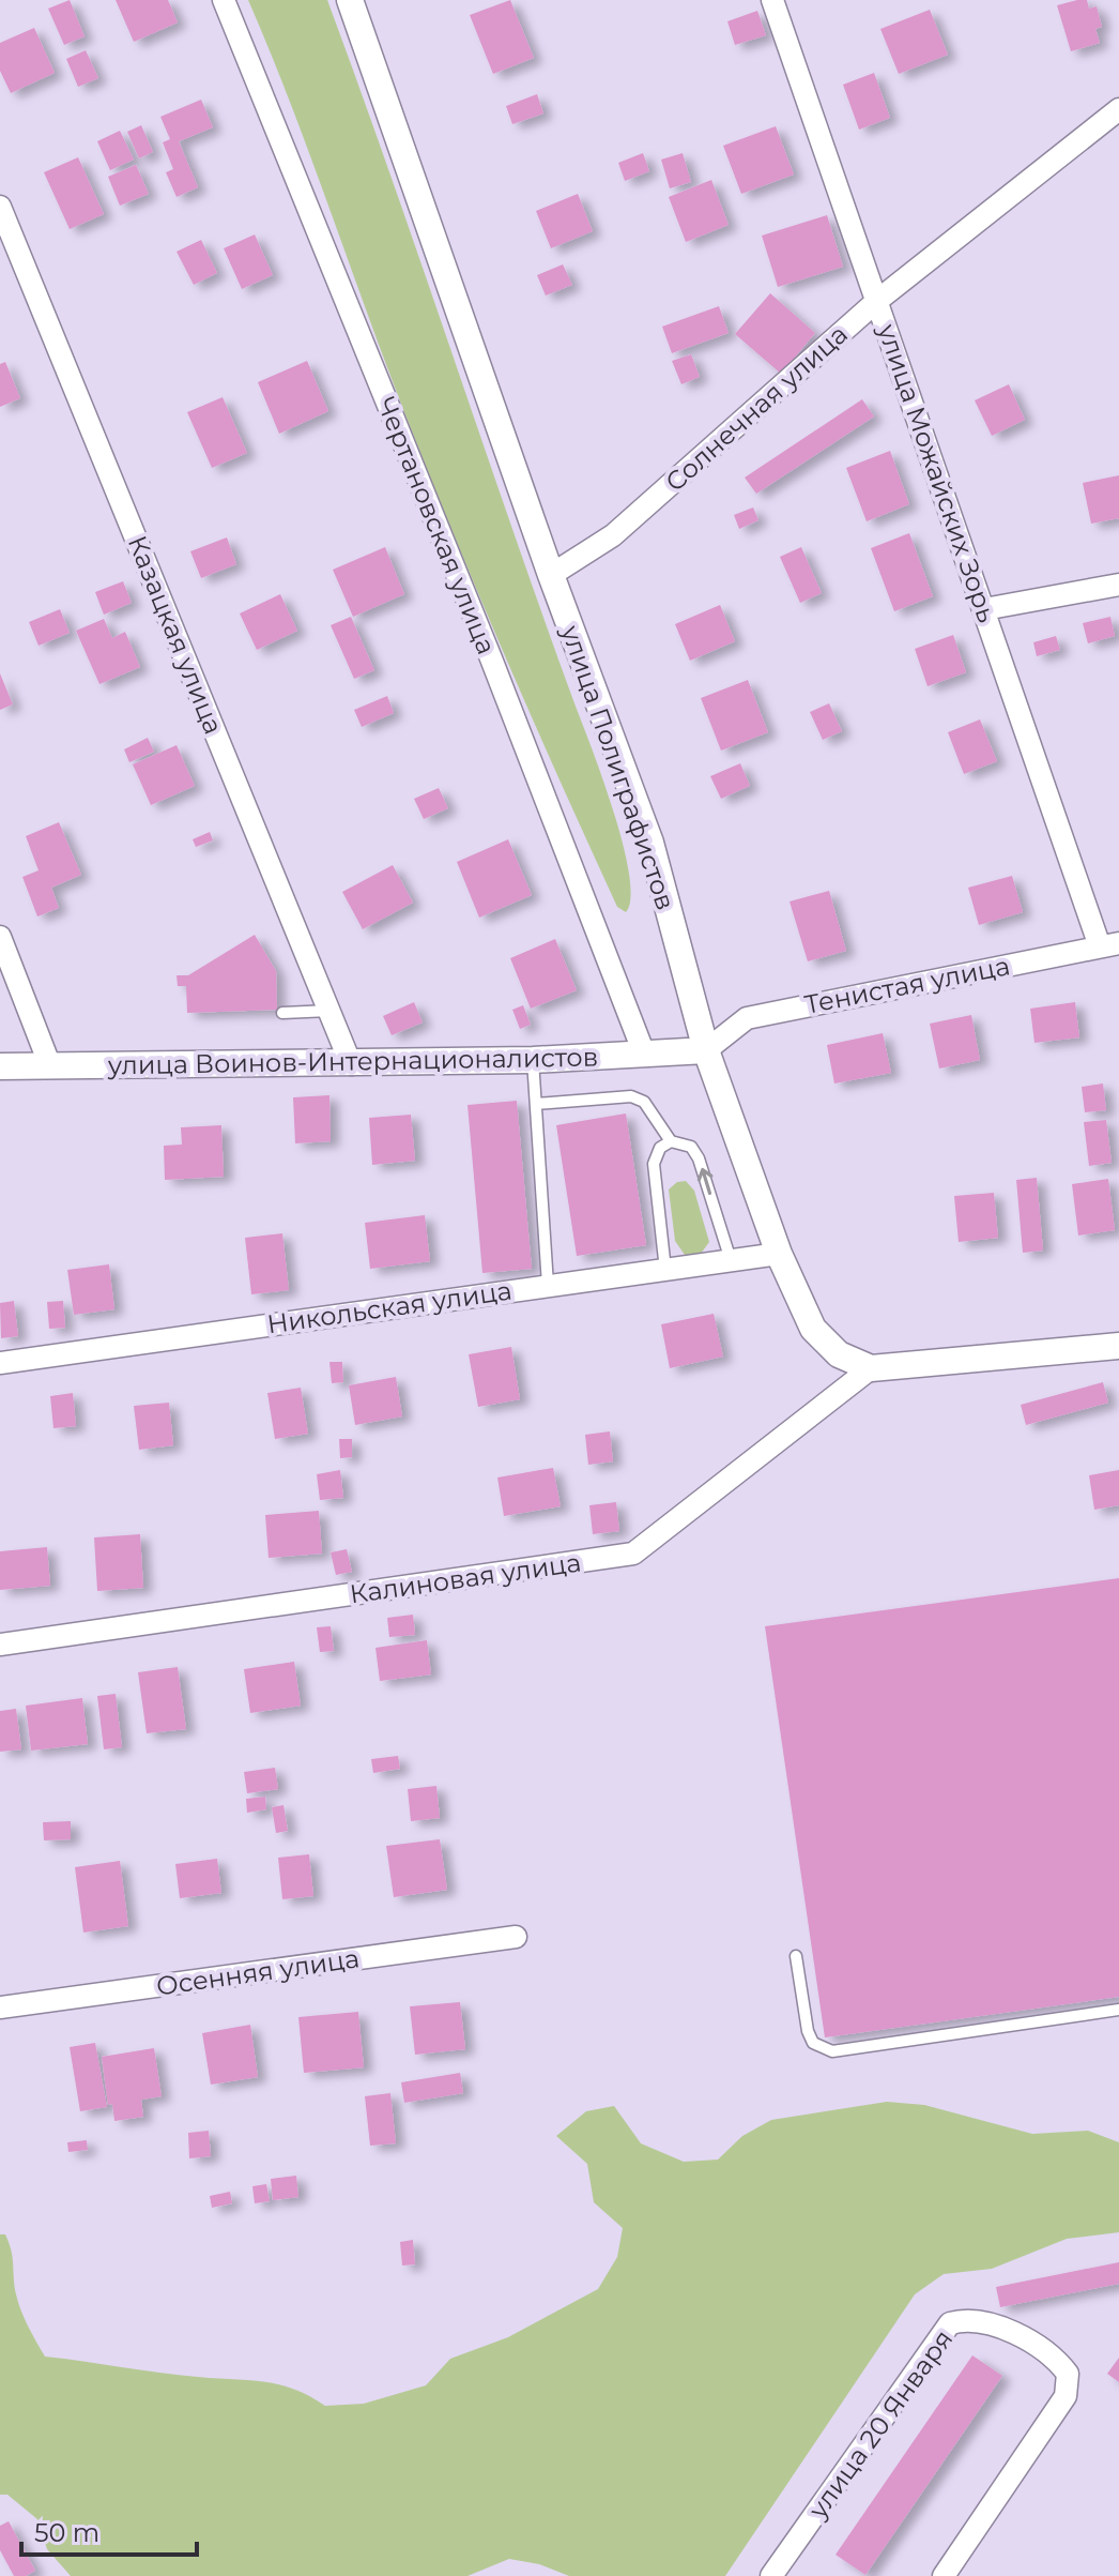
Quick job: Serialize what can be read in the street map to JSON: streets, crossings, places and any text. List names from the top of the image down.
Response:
{
  "streets": {
    "street": [
      "Солнечная улица",
      "улица Можайских Зорь",
      "Чертановская улица",
      "Казацкая улица",
      "улица Полиграфистов",
      "Тенистая улица",
      "улица Воинов-Интернационалистов",
      "Никольская улица",
      "Калиновая улица",
      "Осенняя улица",
      "улица 20 Января"
    ]
  },
  "crossings": [
    ["Солнечная улица", "улица Можайских Зорь"],
    ["Солнечная улица", "улица Полиграфистов"],
    ["улица Можайских Зорь", "Тенистая улица"],
    ["Чертановская улица", "улица Воинов-Интернационалистов"],
    ["Казацкая улица", "улица Воинов-Интернационалистов"],
    ["улица Полиграфистов", "Тенистая улица"],
    ["улица Полиграфистов", "улица Воинов-Интернационалистов"],
    ["улица Полиграфистов", "Никольская улица"],
    ["улица Полиграфистов", "Калиновая улица"],
    ["Тенистая улица", "улица Воинов-Интернационалистов"]
  ],
  "scale_bar": "50 m"
}
